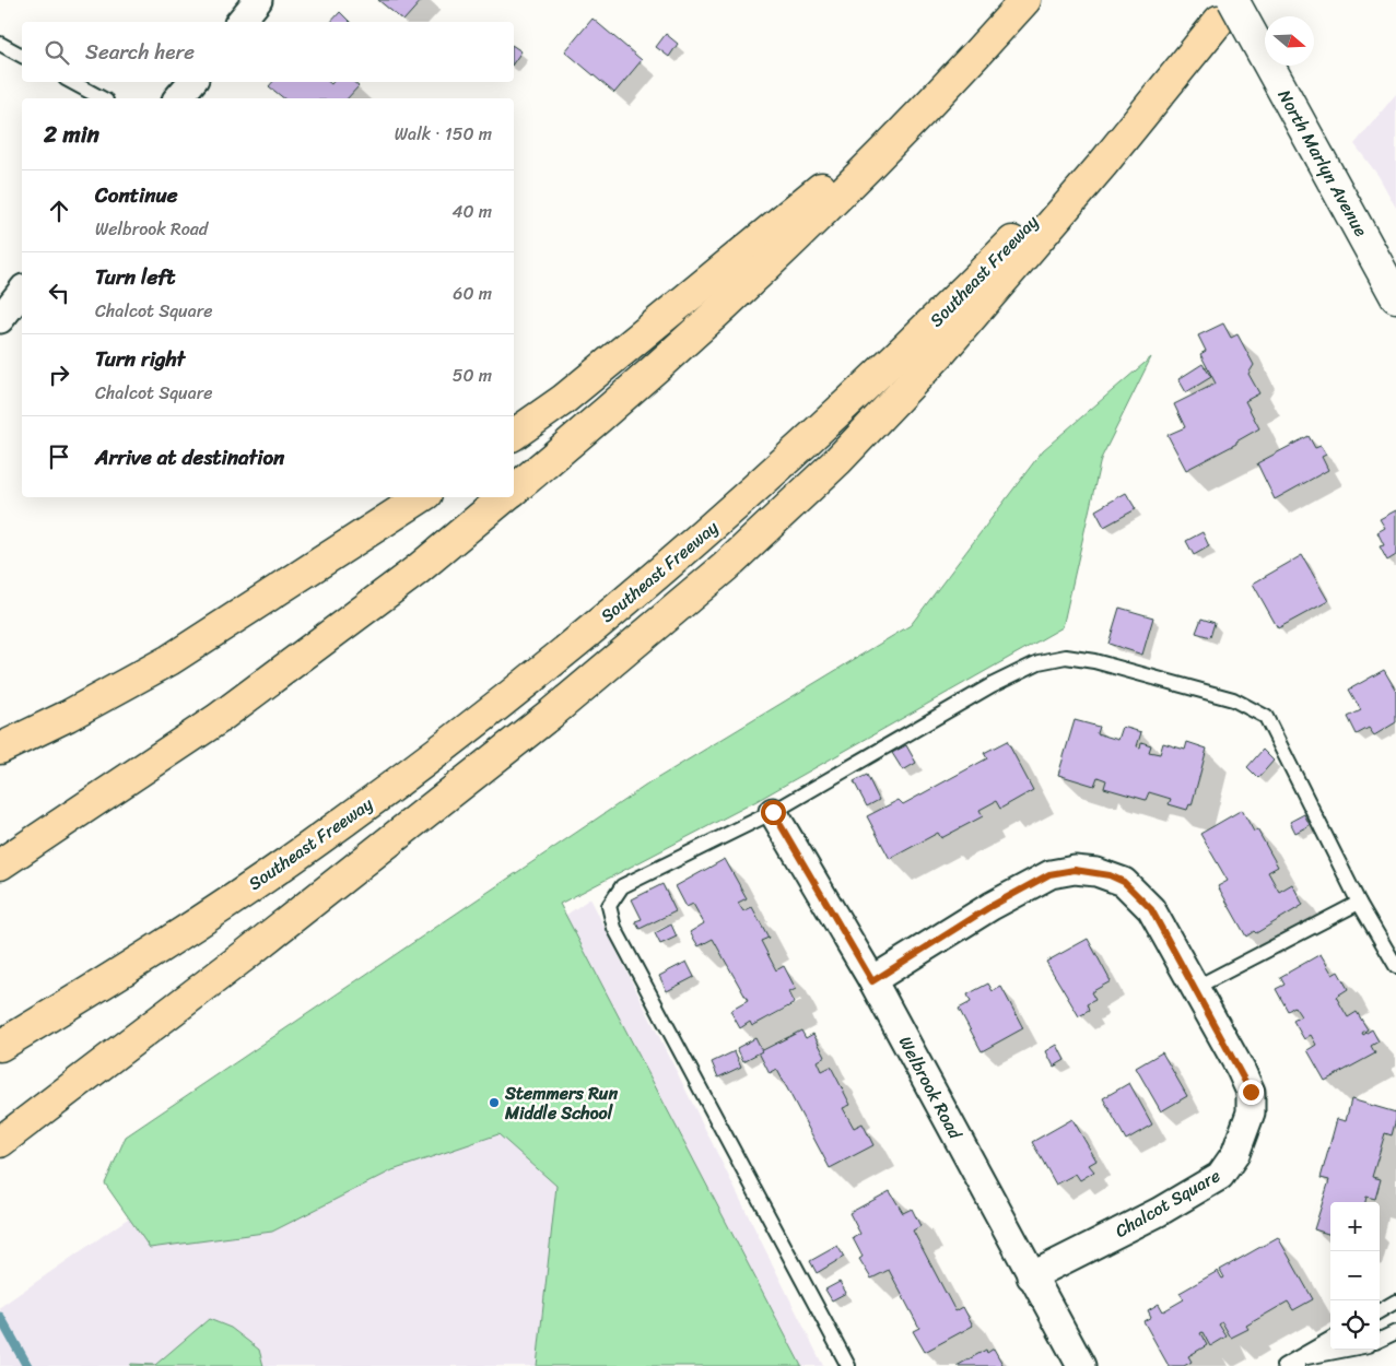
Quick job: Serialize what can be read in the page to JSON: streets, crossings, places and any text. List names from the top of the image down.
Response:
{
  "streets": {
    "highway": ["Southeast Freeway"],
    "street": ["North Marlyn Avenue", "Welbrook Road", "Chalcot Square"]
  },
  "crossings": [
    ["North Marlyn Avenue", "Southeast Freeway"],
    ["Welbrook Road", "Chalcot Square"]
  ],
  "places": ["Stemmers Run Middle School"],
  "north": "right",
  "page": {
    "search": "Search here",
    "heading": ["2 min", "Walk · 150 m"],
    "list": [
      ["Continue", "Welbrook Road", "40 m"],
      ["Turn left", "Chalcot Square", "60 m"],
      ["Turn right", "Chalcot Square", "50 m"],
      "Arrive at destination"
    ],
    "map_buttons": ["+", "−"]
  }
}
